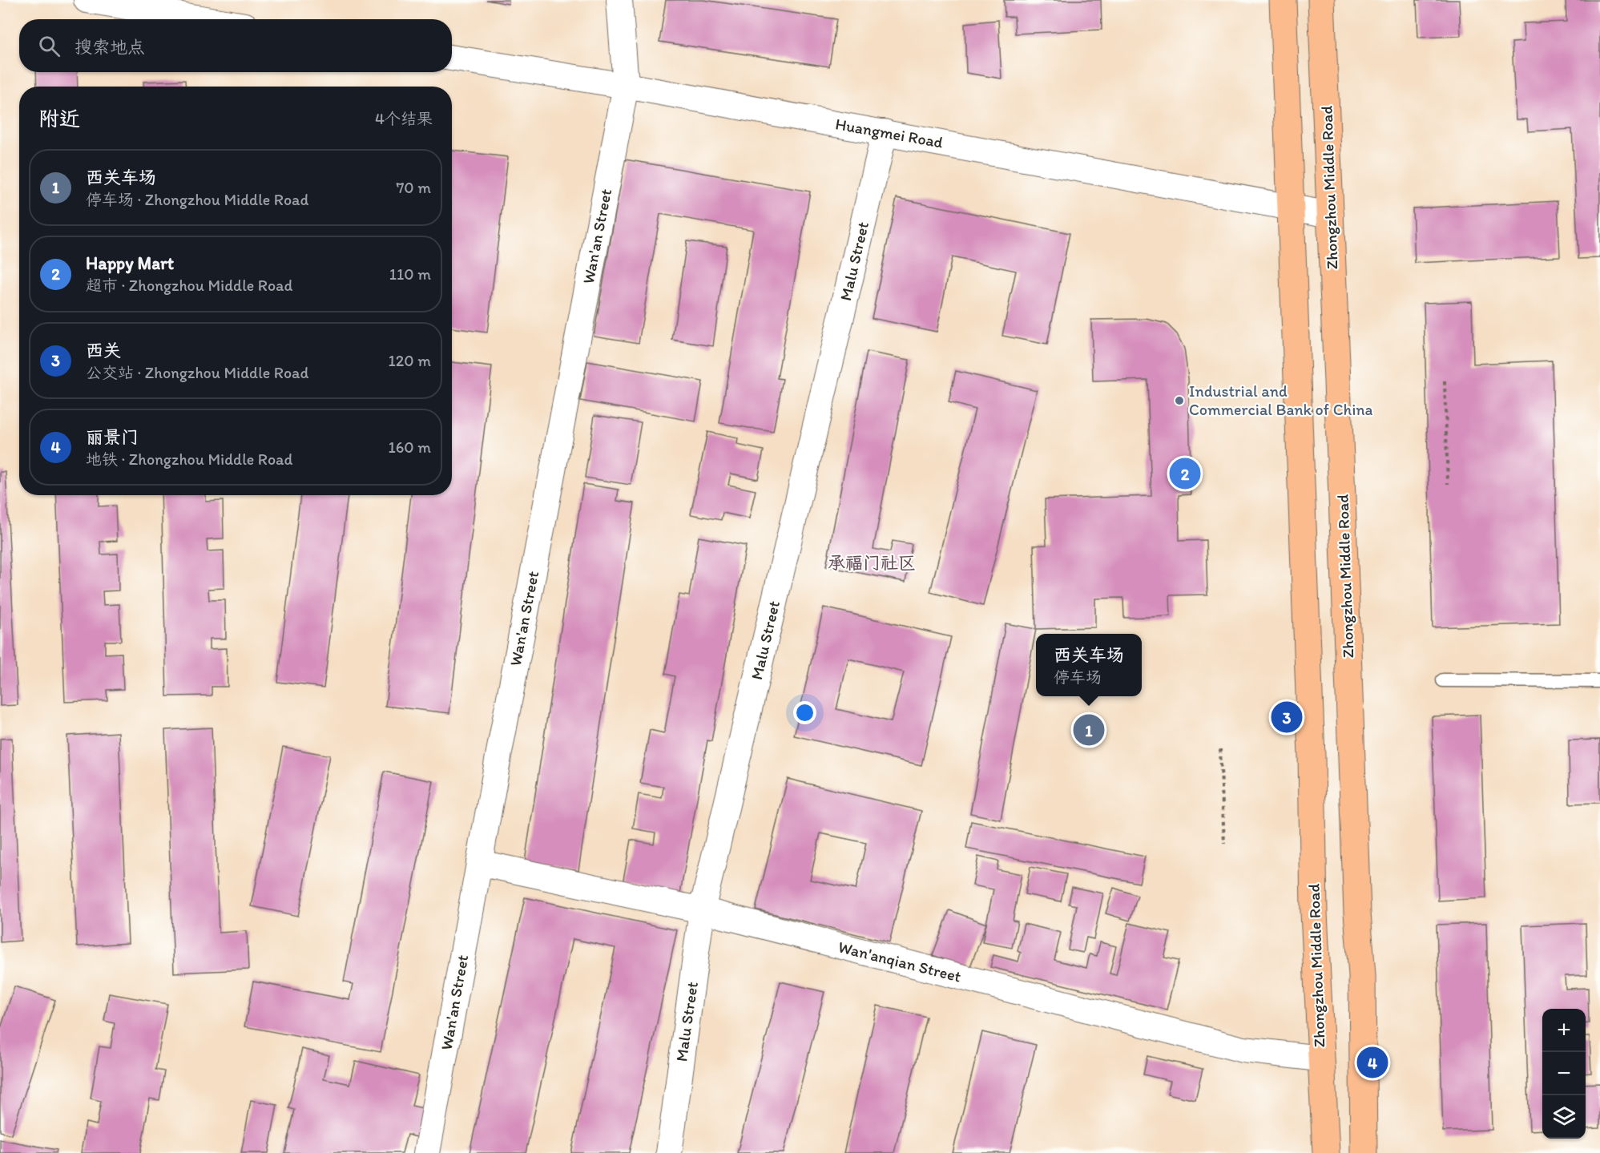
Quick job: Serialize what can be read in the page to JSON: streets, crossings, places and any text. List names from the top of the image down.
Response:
{
  "streets": {
    "main road": ["Zhongzhou Middle Road"],
    "street": [
      "Huangmei Road",
      "Wan'an Street",
      "Malu Street",
      "Wan'anqian Street"
    ]
  },
  "crossings": [
    ["Huangmei Road", "Zhongzhou Middle Road"],
    ["Huangmei Road", "Wan'an Street"],
    ["Huangmei Road", "Malu Street"],
    ["Zhongzhou Middle Road", "Wan'anqian Street"],
    ["Wan'an Street", "Wan'anqian Street"],
    ["Malu Street", "Wan'anqian Street"]
  ],
  "districts": ["承福门社区"],
  "places": ["Industrial and Commercial Bank of China"],
  "page": {
    "search": "搜索地点",
    "heading": ["附近", "4个结果"],
    "list": [
      {
        "mark": "1",
        "name": "西关车场",
        "note": "停车场 · Zhongzhou Middle Road",
        "value": "70 m"
      },
      {
        "mark": "2",
        "name": "Happy Mart",
        "note": "超市 · Zhongzhou Middle Road",
        "value": "110 m"
      },
      {
        "mark": "3",
        "name": "西关",
        "note": "公交站 · Zhongzhou Middle Road",
        "value": "120 m"
      },
      {
        "mark": "4",
        "name": "丽景门",
        "note": "地铁 · Zhongzhou Middle Road",
        "value": "160 m"
      }
    ],
    "pins": [
      "2",
      "3",
      "1",
      "4"
    ],
    "popup": ["西关车场", "停车场"],
    "map_buttons": ["+", "−"]
  }
}
